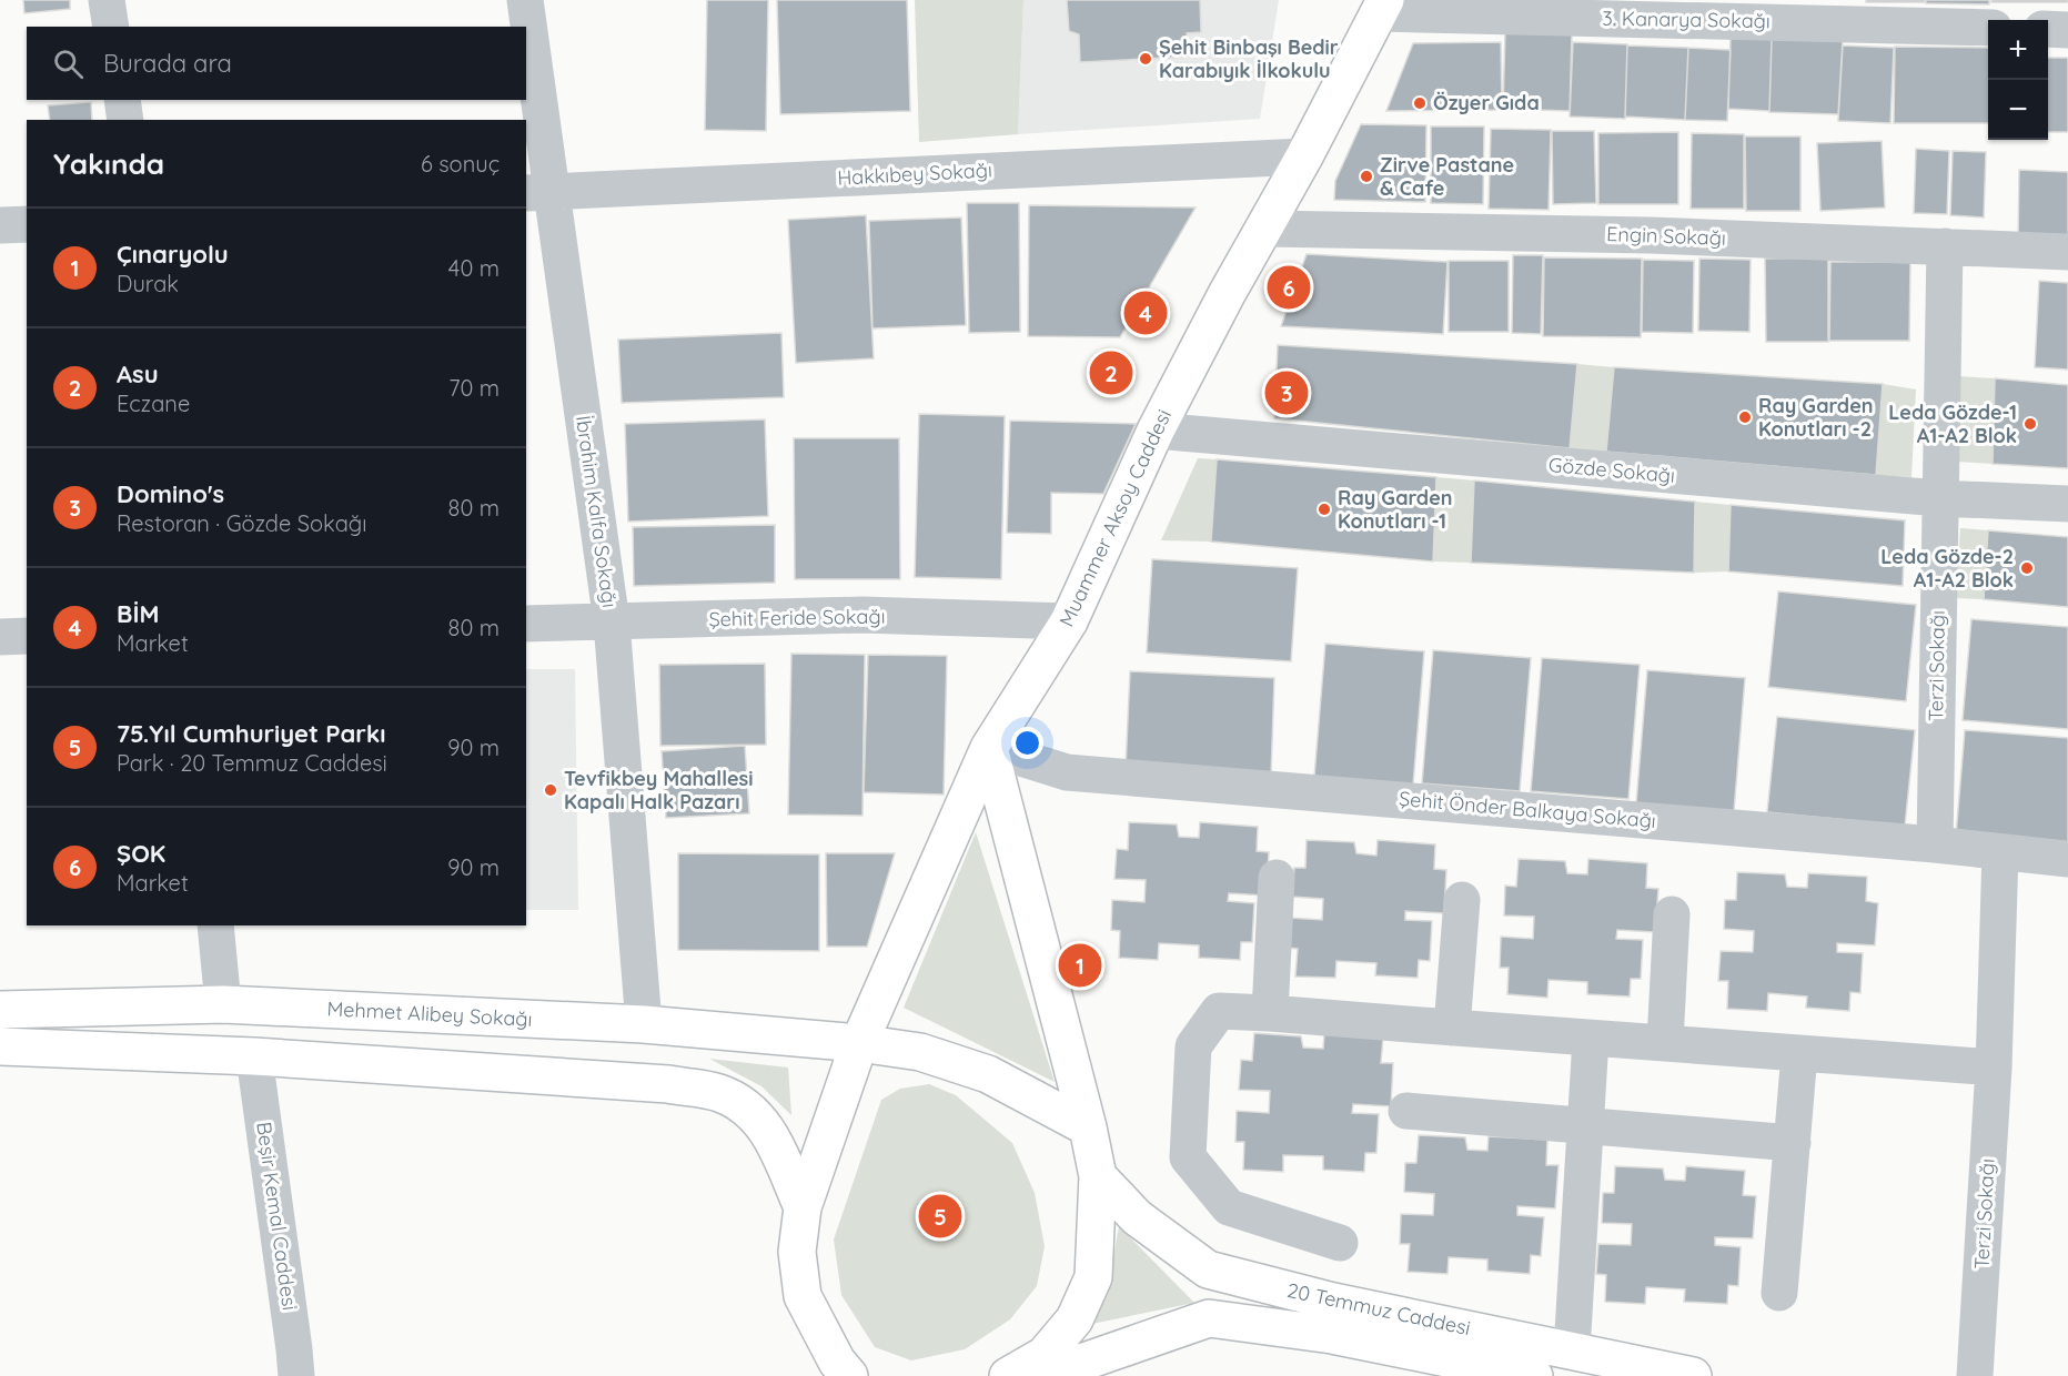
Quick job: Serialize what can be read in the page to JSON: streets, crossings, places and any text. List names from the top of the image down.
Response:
{
  "streets": {
    "main road": ["Muammer Aksoy Caddesi", "Mehmet Alibey Sokağı", "20 Temmuz Caddesi"],
    "street": [
      "3. Kanarya Sokağı",
      "Hakkıbey Sokağı",
      "Engin Sokağı",
      "Gözde Sokağı",
      "İbrahim Kalfa Sokağı",
      "Şehit Feride Sokağı",
      "Terzi Sokağı",
      "Şehit Önder Balkaya Sokağı",
      "Beşir Kemal Caddesi"
    ]
  },
  "crossings": [
    ["3. Kanarya Sokağı", "Muammer Aksoy Caddesi"],
    ["Hakkıbey Sokağı", "İbrahim Kalfa Sokağı"],
    ["Hakkıbey Sokağı", "Muammer Aksoy Caddesi"],
    ["Engin Sokağı", "Muammer Aksoy Caddesi"],
    ["Engin Sokağı", "Terzi Sokağı"],
    ["Gözde Sokağı", "Muammer Aksoy Caddesi"],
    ["Gözde Sokağı", "Terzi Sokağı"],
    ["İbrahim Kalfa Sokağı", "Şehit Feride Sokağı"],
    ["İbrahim Kalfa Sokağı", "Mehmet Alibey Sokağı"],
    ["Muammer Aksoy Caddesi", "Şehit Feride Sokağı"],
    ["Muammer Aksoy Caddesi", "Şehit Önder Balkaya Sokağı"],
    ["Muammer Aksoy Caddesi", "Mehmet Alibey Sokağı"],
    ["Terzi Sokağı", "Şehit Önder Balkaya Sokağı"]
  ],
  "places": [
    "Şehit Binbaşı Bedir Karabıyık İlkokulu",
    "Özyer Gıda",
    "Zirve Pastane & Cafe",
    "Ray Garden Konutları -2",
    "Leda Gözde-1 A1-A2 Blok",
    "Ray Garden Konutları -1",
    "Leda Gözde-2 A1-A2 Blok",
    "Tevfikbey Mahallesi Kapalı Halk Pazarı"
  ],
  "page": {
    "map_buttons": ["+", "−"],
    "search": "Burada ara",
    "heading": ["Yakında", "6 sonuç"],
    "list": [
      {
        "mark": "1",
        "name": "Çınaryolu",
        "note": "Durak",
        "value": "40 m"
      },
      {
        "mark": "2",
        "name": "Asu",
        "note": "Eczane",
        "value": "70 m"
      },
      {
        "mark": "3",
        "name": "Domino's",
        "note": "Restoran · Gözde Sokağı",
        "value": "80 m"
      },
      {
        "mark": "4",
        "name": "BİM",
        "note": "Market",
        "value": "80 m"
      },
      {
        "mark": "5",
        "name": "75.Yıl Cumhuriyet Parkı",
        "note": "Park · 20 Temmuz Caddesi",
        "value": "90 m"
      },
      {
        "mark": "6",
        "name": "ŞOK",
        "note": "Market",
        "value": "90 m"
      }
    ],
    "pins": [
      "6",
      "4",
      "2",
      "3",
      "1",
      "5"
    ]
  }
}
